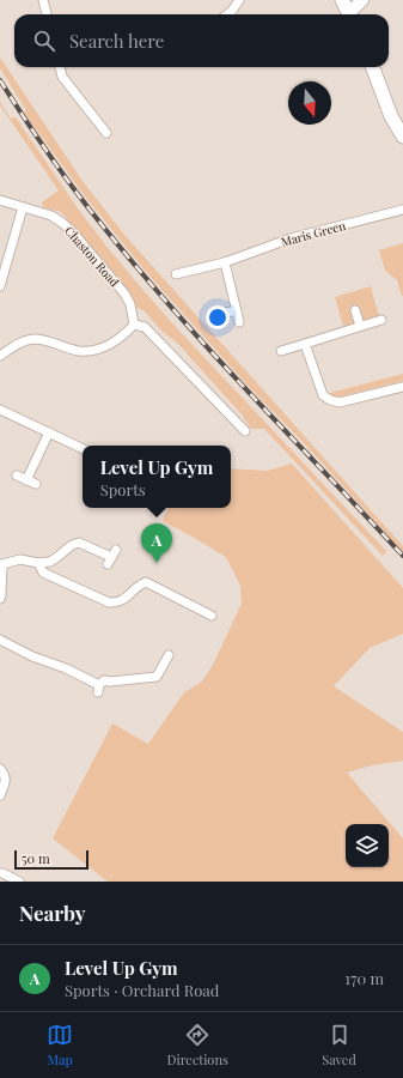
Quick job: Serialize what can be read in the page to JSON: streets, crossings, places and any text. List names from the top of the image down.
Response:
{
  "streets": {
    "street": ["Maris Green", "Chaston Road"]
  },
  "scale_bar": "50 m",
  "north": "bottom",
  "page": {
    "search": "Search here",
    "popup": ["Level Up Gym", "Sports"],
    "pins": "A",
    "scale": "50 m",
    "heading": "Nearby",
    "list": [
      {
        "mark": "A",
        "name": "Level Up Gym",
        "note": "Sports · Orchard Road",
        "value": "170 m"
      }
    ],
    "nav": ["Map", "Directions", "Saved"]
  }
}
